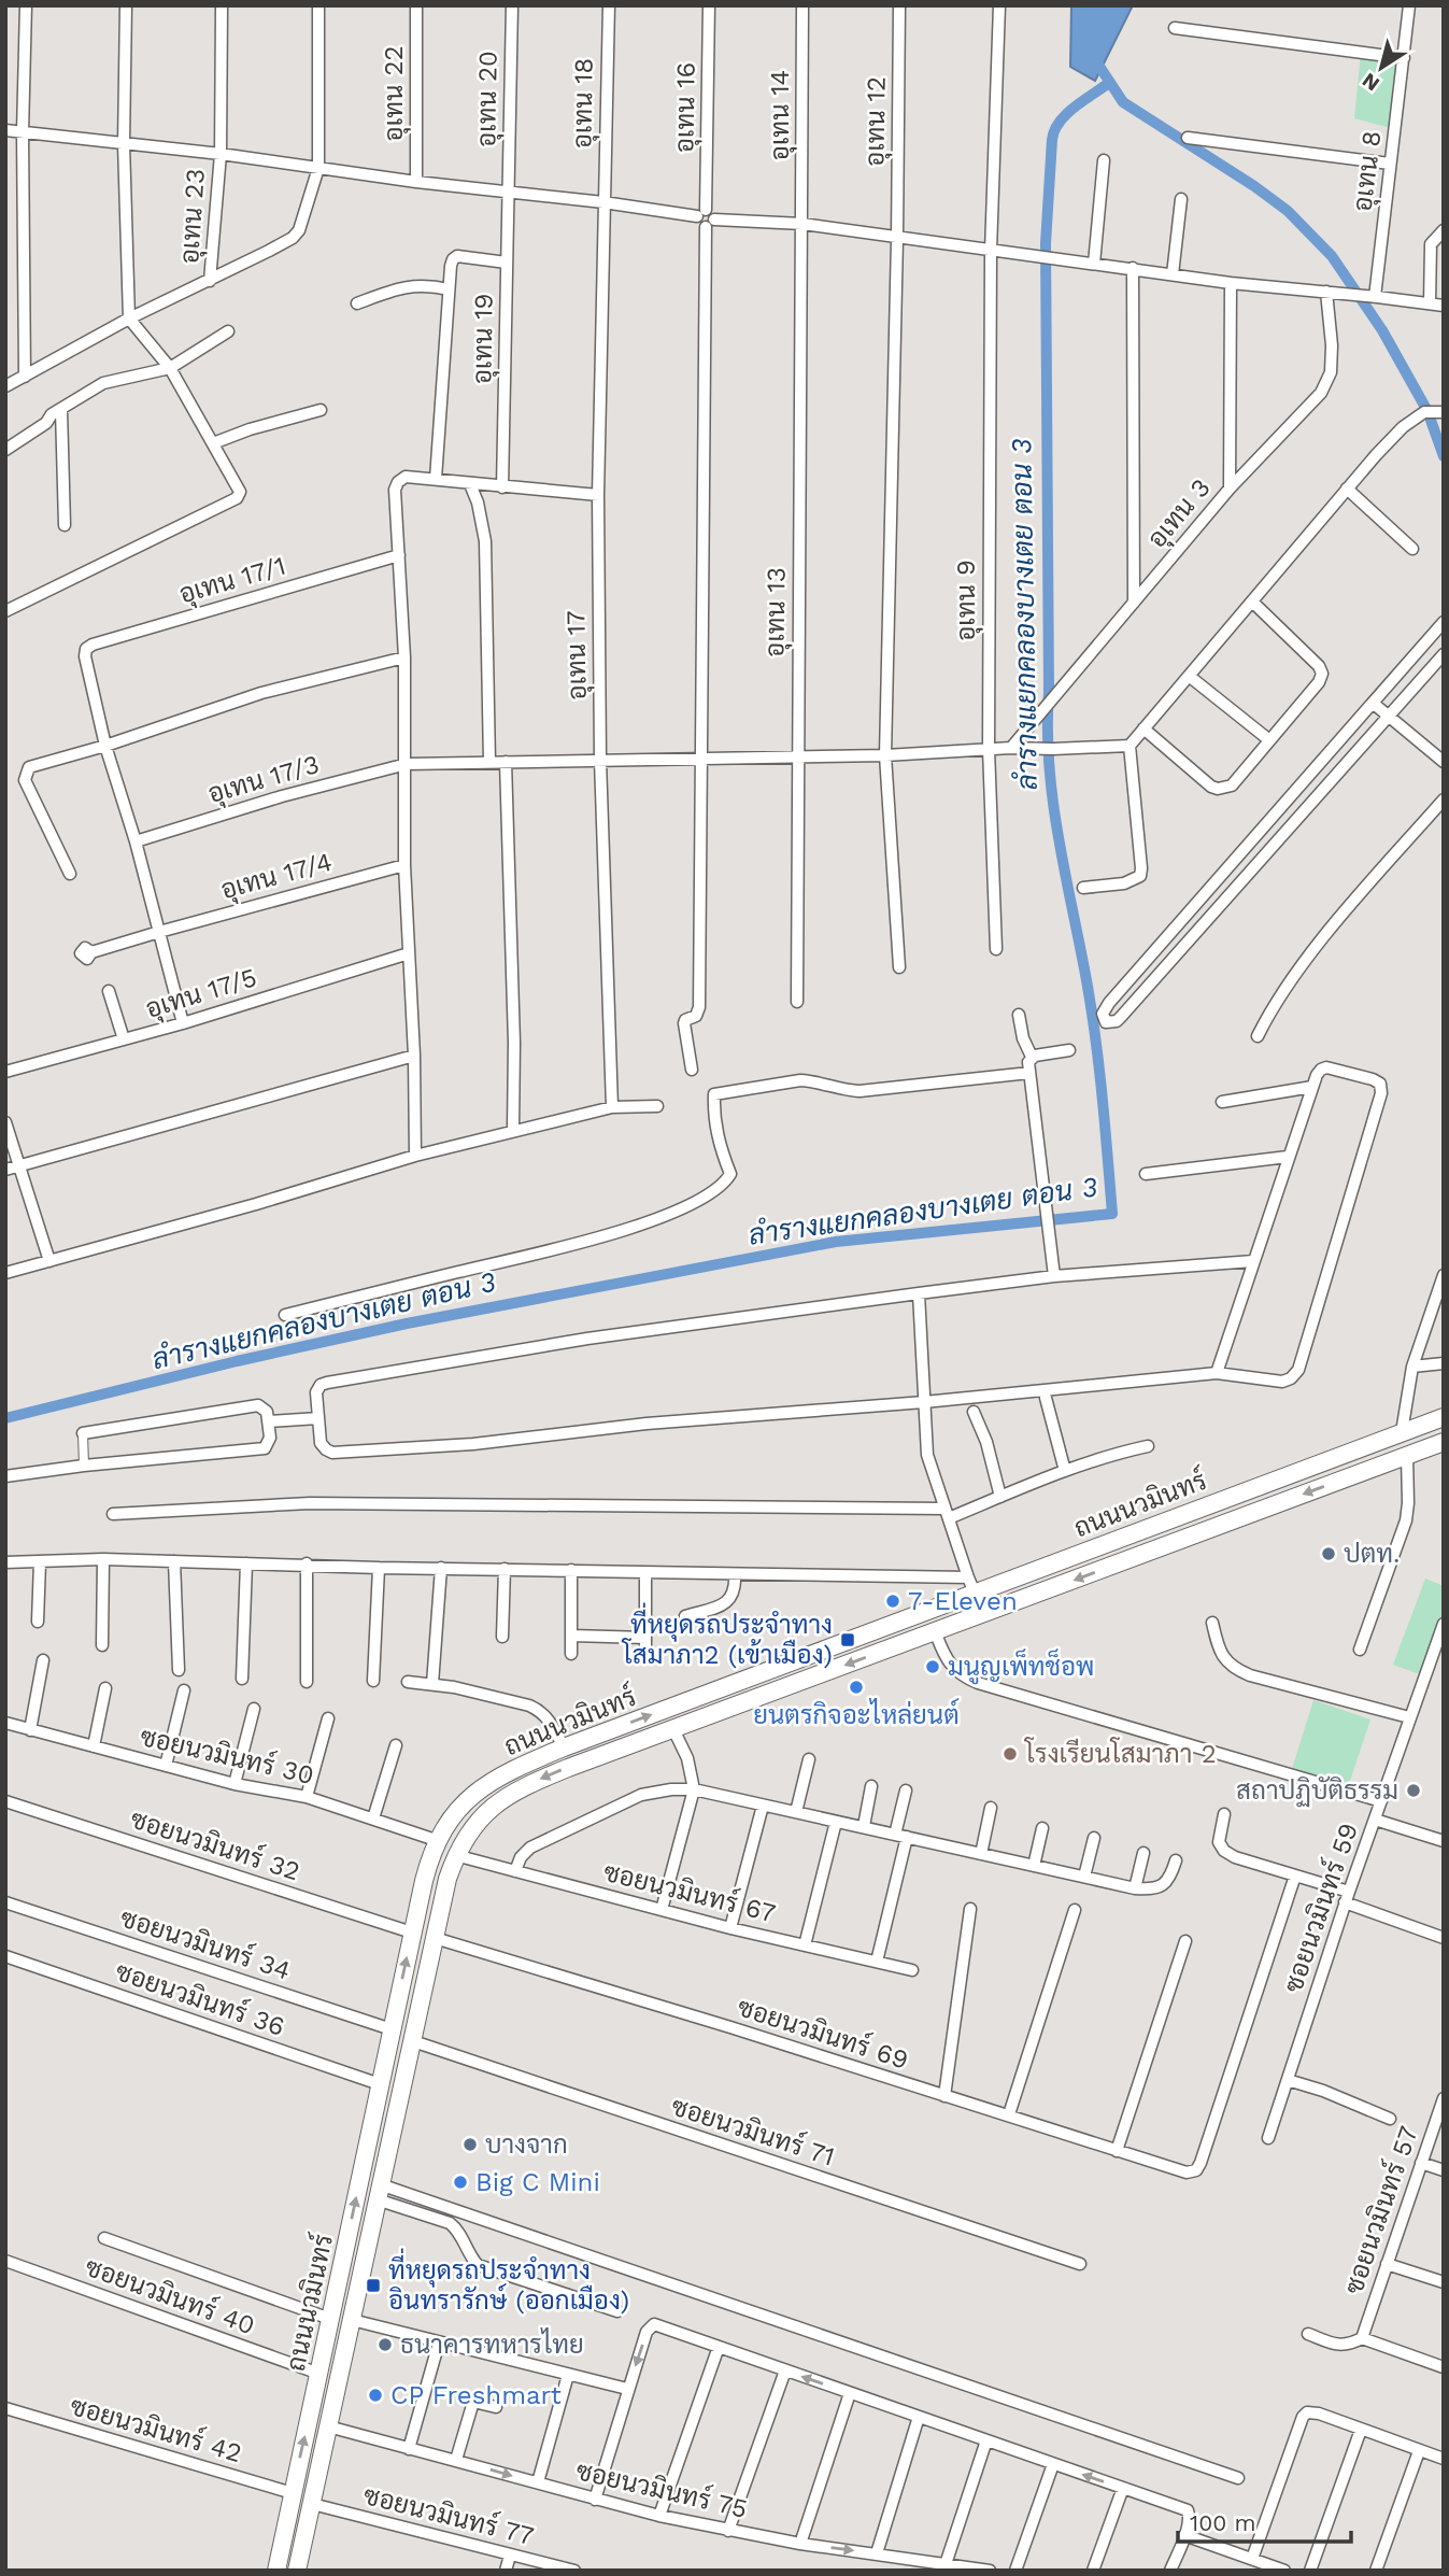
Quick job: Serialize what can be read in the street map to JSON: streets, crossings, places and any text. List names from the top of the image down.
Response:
{
  "streets": {
    "main road": ["ถนนนวมินทร์"],
    "street": [
      "อุเทน 22",
      "อุเทน 20",
      "อุเทน 18",
      "อุเทน 16",
      "อุเทน 14",
      "อุเทน 12",
      "อุเทน 8",
      "อุเทน 23",
      "อุเทน 19",
      "อุเทน 3",
      "อุเทน 17/1",
      "อุเทน 9",
      "อุเทน 13",
      "อุเทน 17",
      "อุเทน 17/3",
      "อุเทน 17/4",
      "อุเทน 17/5",
      "ซอยนวมินทร์ 30",
      "ซอยนวมินทร์ 32",
      "ซอยนวมินทร์ 67",
      "ซอยนวมินทร์ 59",
      "ซอยนวมินทร์ 34",
      "ซอยนวมินทร์ 36",
      "ซอยนวมินทร์ 69",
      "ซอยนวมินทร์ 71",
      "ซอยนวมินทร์ 57",
      "ซอยนวมินทร์ 40",
      "ซอยนวมินทร์ 42",
      "ซอยนวมินทร์ 75",
      "ซอยนวมินทร์ 77"
    ]
  },
  "crossings": [
    ["อุเทน 20", "อุเทน 19"],
    ["อุเทน 18", "อุเทน 17"],
    ["อุเทน 14", "อุเทน 13"],
    ["อุเทน 12", "อุเทน 17/3"],
    ["อุเทน 3", "อุเทน 17/3"],
    ["อุเทน 9", "อุเทน 17/3"],
    ["อุเทน 13", "อุเทน 17/3"],
    ["อุเทน 17", "อุเทน 17/3"],
    ["ถนนนวมินทร์", "ซอยนวมินทร์ 30"],
    ["ถนนนวมินทร์", "ซอยนวมินทร์ 32"],
    ["ถนนนวมินทร์", "ซอยนวมินทร์ 67"],
    ["ถนนนวมินทร์", "ซอยนวมินทร์ 34"],
    ["ถนนนวมินทร์", "ซอยนวมินทร์ 36"],
    ["ถนนนวมินทร์", "ซอยนวมินทร์ 69"],
    ["ถนนนวมินทร์", "ซอยนวมินทร์ 71"],
    ["ถนนนวมินทร์", "ซอยนวมินทร์ 40"],
    ["ถนนนวมินทร์", "ซอยนวมินทร์ 42"],
    ["ถนนนวมินทร์", "ซอยนวมินทร์ 75"],
    ["ถนนนวมินทร์", "ซอยนวมินทร์ 77"]
  ],
  "water": ["ลำรางแยกคลองบางเตย ตอน 3"],
  "places": {
    "other": [
      "ปตท.",
      "7-Eleven",
      "มนูญเพ็ทช็อพ",
      "ยนตรกิจอะไหล่ยนต์",
      "โรงเรียนโสมาภา 2",
      "สถาปฏิบัติธรรม",
      "บางจาก",
      "Big C Mini",
      "ธนาคารทหารไทย",
      "CP Freshmart"
    ],
    "transit": ["ที่หยุดรถประจำทาง โสมาภา2 (เข้าเมือง)", "ที่หยุดรถประจำทาง อินทรารักษ์ (ออกเมือง)"]
  },
  "scale_bar": "100 m",
  "north": "bottom left"
}
